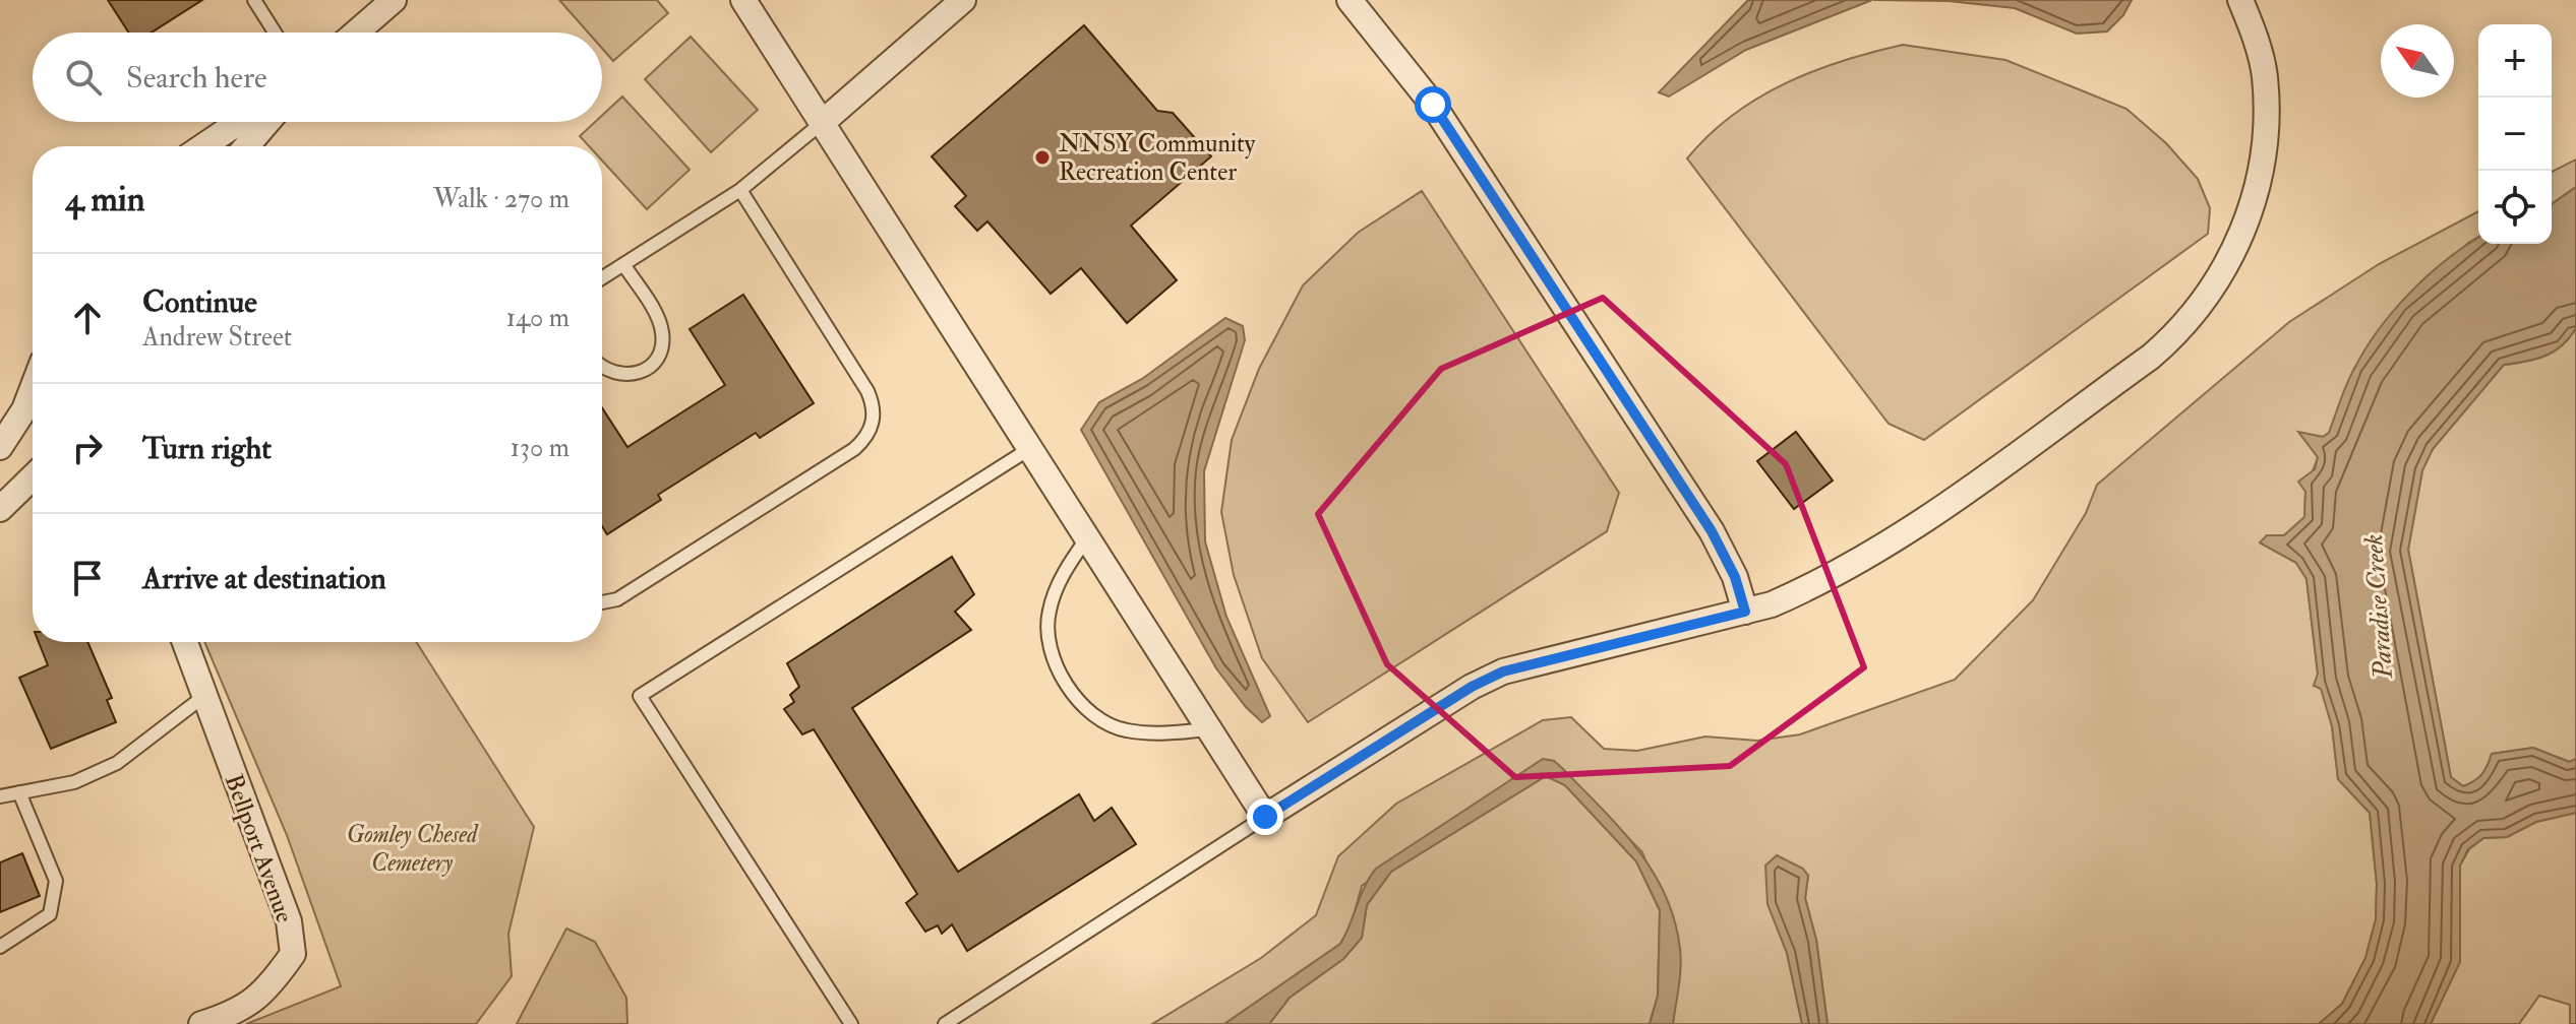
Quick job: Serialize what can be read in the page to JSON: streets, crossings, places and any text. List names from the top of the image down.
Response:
{
  "streets": {
    "street": ["Bellport Avenue"]
  },
  "water": ["Paradise Creek"],
  "parks": ["Gomley Chesed Cemetery"],
  "places": ["NNSY Community Recreation Center"],
  "north": "top left",
  "page": {
    "map_buttons": ["+", "−"],
    "search": "Search here",
    "heading": ["4 min", "Walk · 270 m"],
    "list": [
      ["Continue", "Andrew Street", "140 m"],
      ["Turn right", "130 m"],
      "Arrive at destination"
    ]
  }
}
